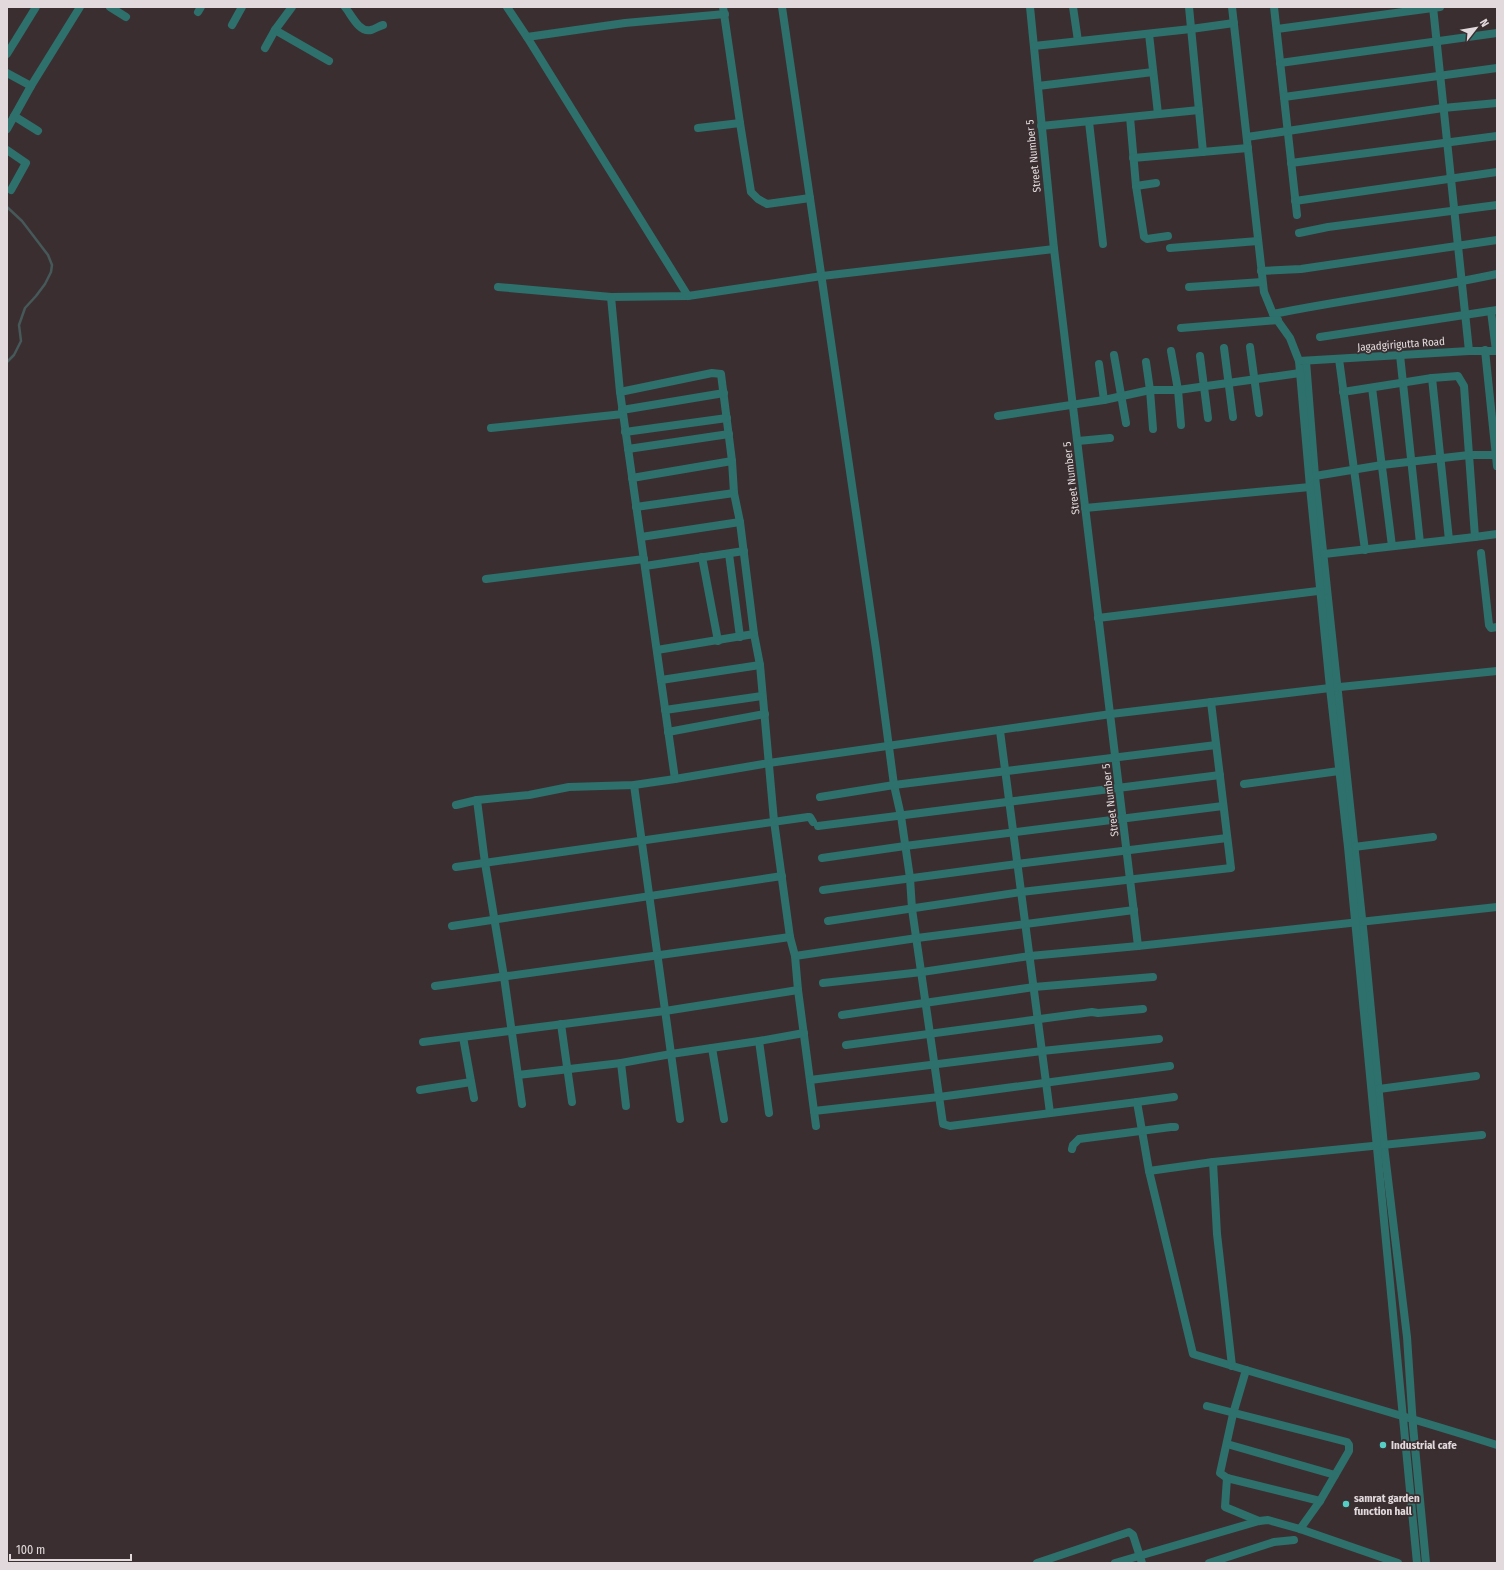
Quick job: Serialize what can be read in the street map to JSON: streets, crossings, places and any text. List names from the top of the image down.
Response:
{
  "streets": {
    "street": ["Street Number 5", "Jagadgirigutta Road"]
  },
  "places": ["Industrial cafe", "samrat garden function hall"],
  "scale_bar": "100 m",
  "north": "top right"
}
